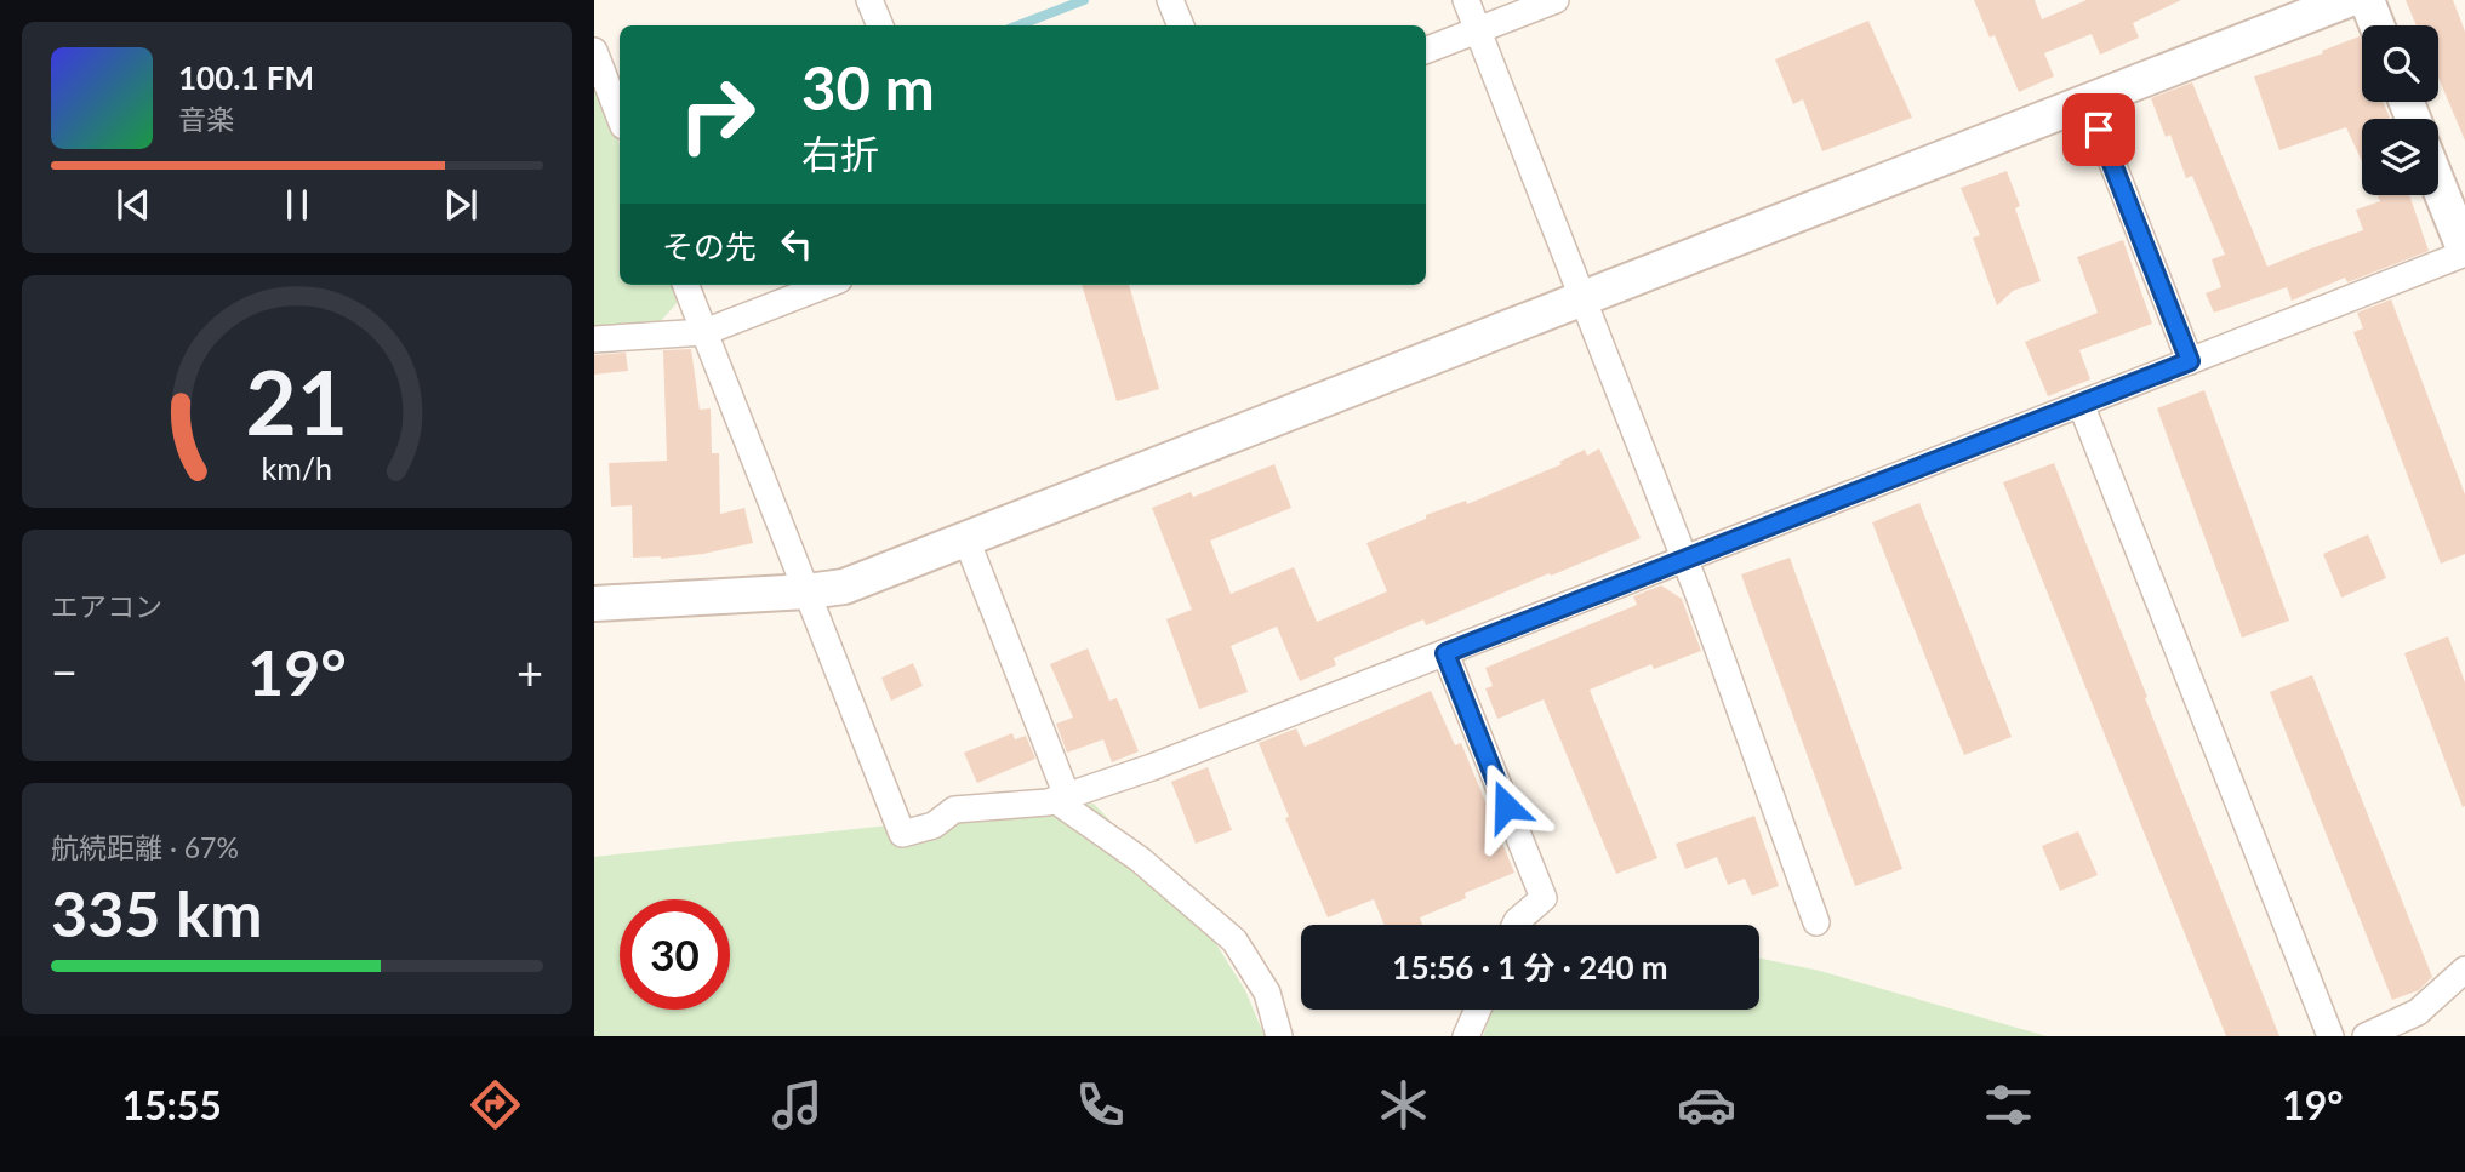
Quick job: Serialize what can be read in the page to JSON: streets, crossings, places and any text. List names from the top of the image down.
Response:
{
  "page": {
    "turn": ["30 m", "右折"],
    "song": ["100.1 FM", "音楽"],
    "then": "その先",
    "tile": [
      "エアコン",
      ["航続距離 · 67%", "335 km"]
    ],
    "heat": ["−", "19°", "+"],
    "limit": "30",
    "trip": "15:56 · 1 分 · 240 m",
    "tabs": ["15:55", "19°"],
    "gauge": ["21", "km/h"]
  }
}
